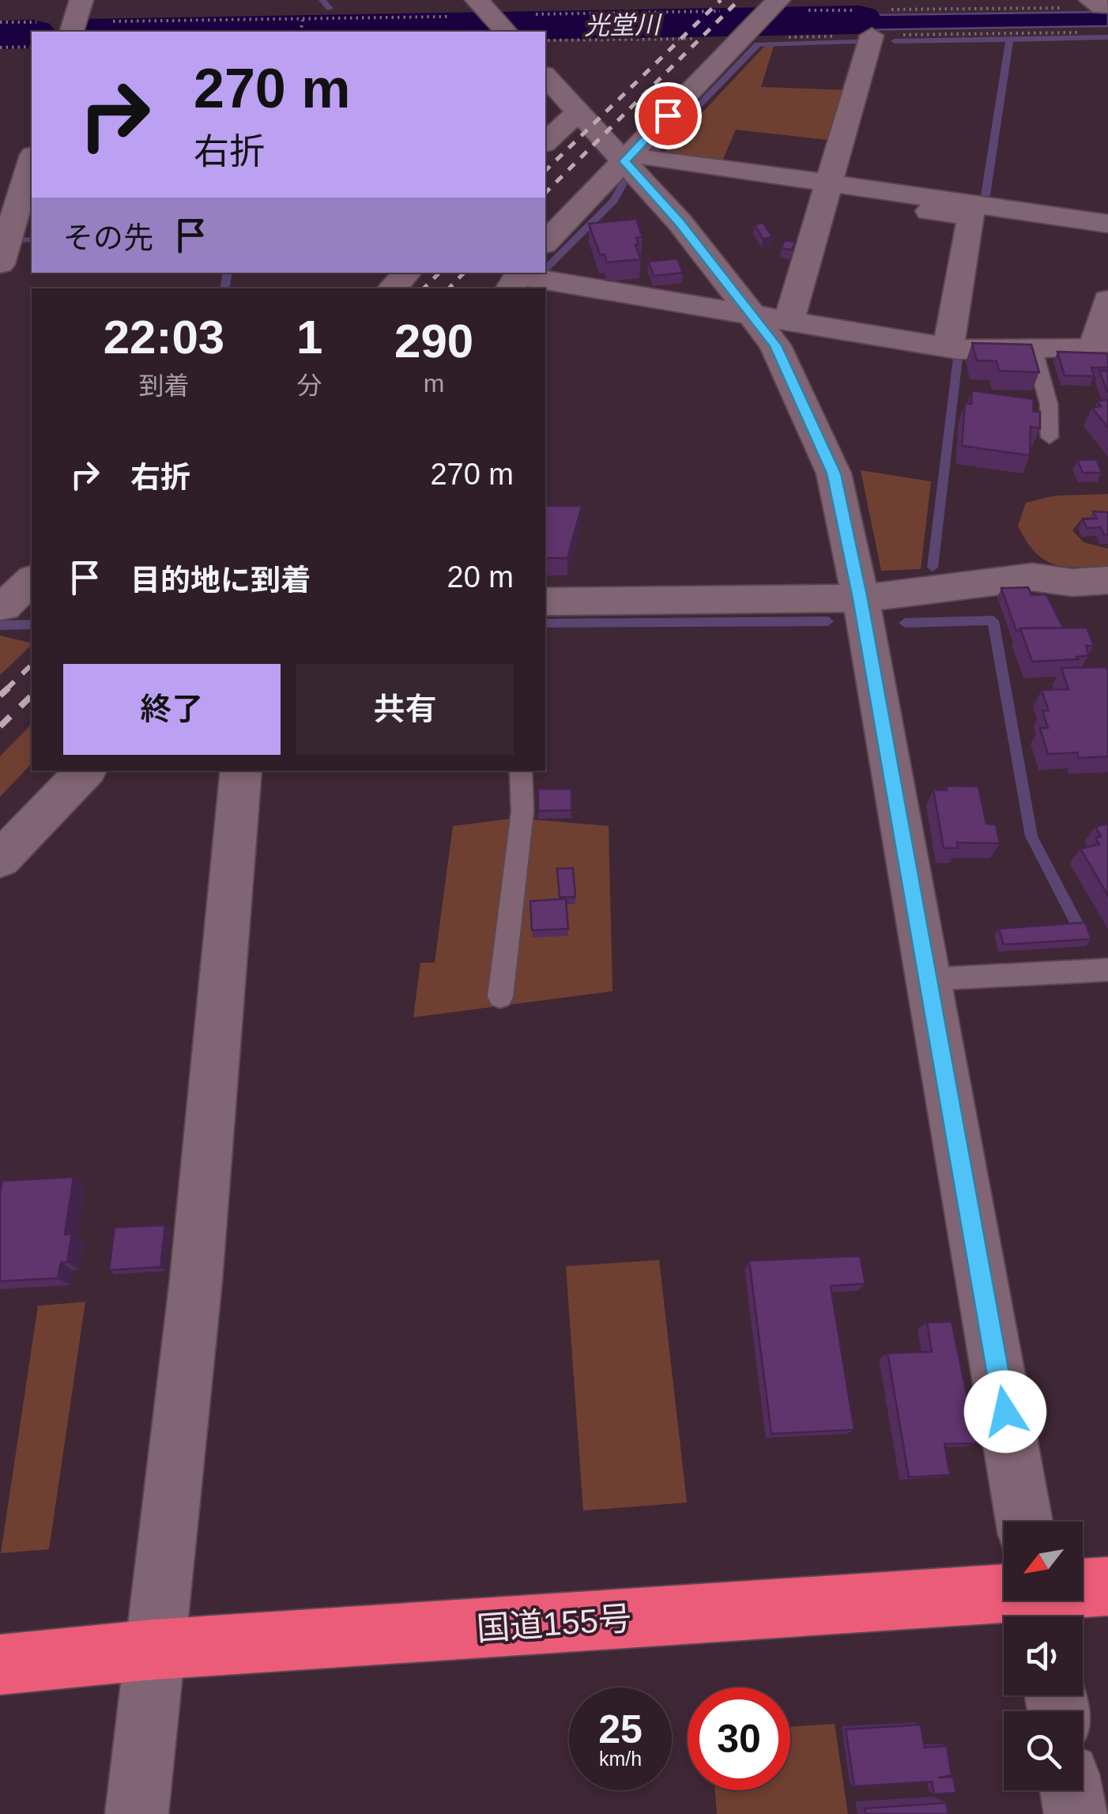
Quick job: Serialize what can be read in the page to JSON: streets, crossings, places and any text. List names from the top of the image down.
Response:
{
  "streets": {
    "highway": ["国道155号"]
  },
  "water": ["光堂川"],
  "north": "bottom left",
  "page": {
    "turn": ["270 m", "右折"],
    "then": "その先",
    "eta": [
      "22:03",
      "到着",
      "1",
      "分",
      "290",
      "m"
    ],
    "list": [
      {
        "name": "右折",
        "value": "270 m"
      },
      {
        "name": "目的地に到着",
        "value": "20 m"
      }
    ],
    "buttons": ["終了", "共有"],
    "speed": "25 km/h",
    "limit": "30"
  }
}
